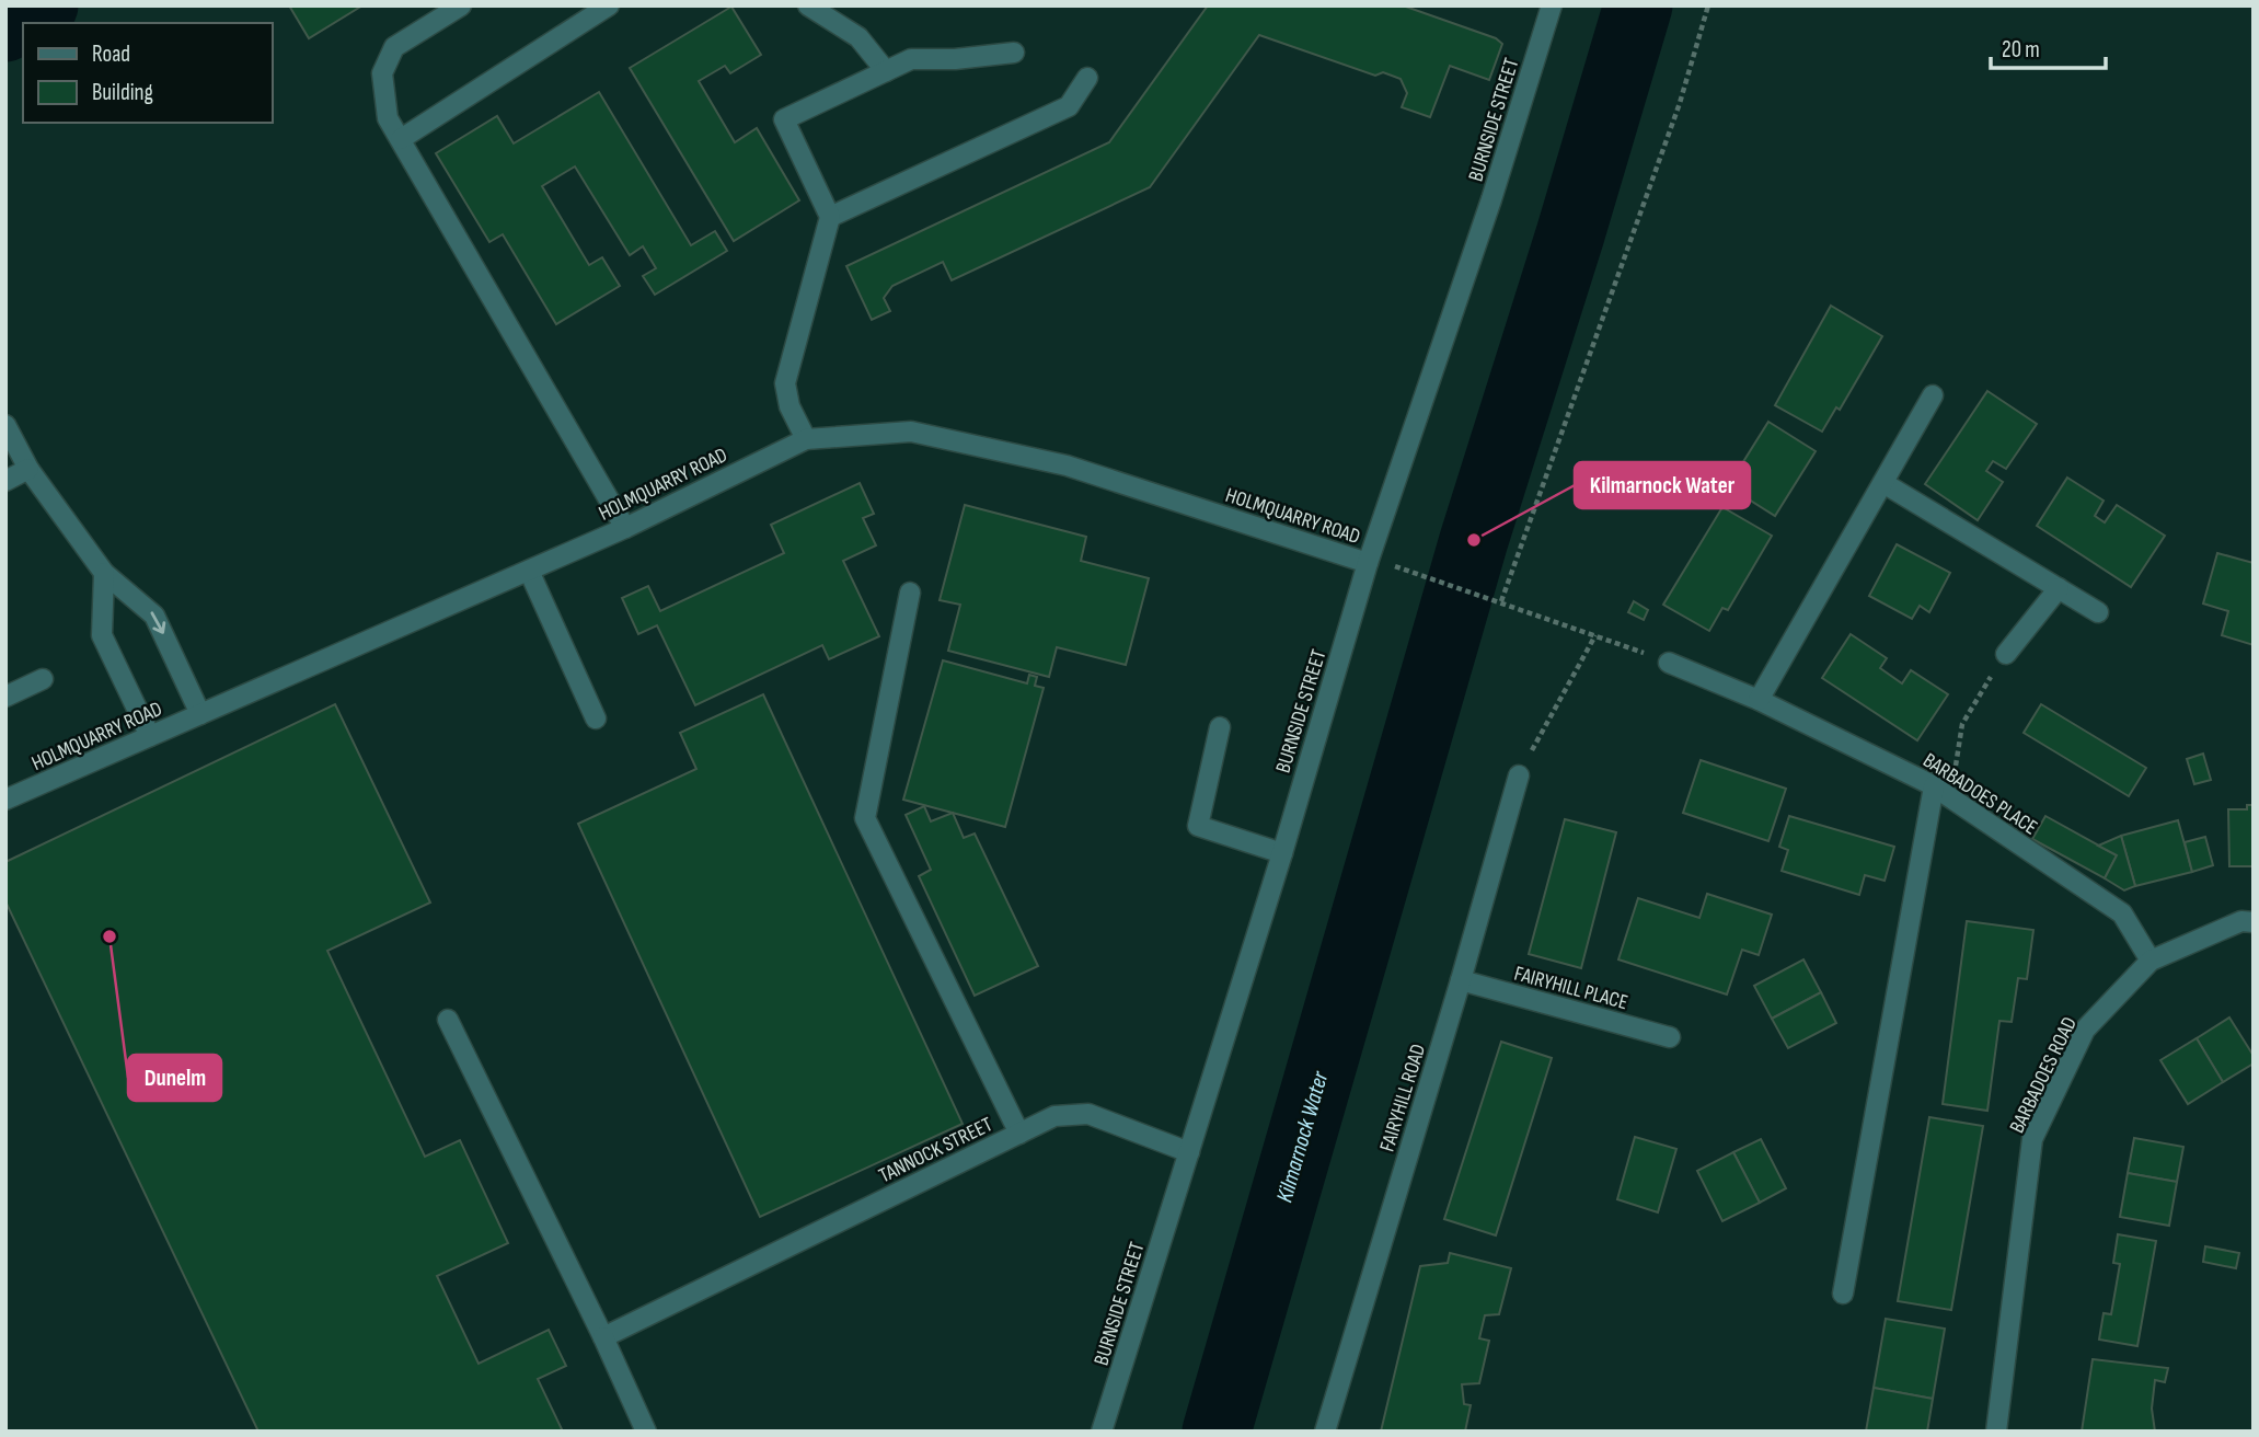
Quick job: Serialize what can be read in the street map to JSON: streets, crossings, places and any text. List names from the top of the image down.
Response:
{
  "streets": {
    "street": [
      "BURNSIDE STREET",
      "HOLMQUARRY ROAD",
      "BARBADOES PLACE",
      "FAIRYHILL PLACE",
      "BARBADOES ROAD",
      "FAIRYHILL ROAD",
      "TANNOCK STREET"
    ]
  },
  "crossings": [
    ["BURNSIDE STREET", "HOLMQUARRY ROAD"],
    ["BURNSIDE STREET", "TANNOCK STREET"],
    ["BARBADOES PLACE", "BARBADOES ROAD"],
    ["FAIRYHILL PLACE", "FAIRYHILL ROAD"]
  ],
  "water": ["Kilmarnock Water"],
  "places": ["Kilmarnock Water", "Dunelm"],
  "legend": ["Road", "Building"],
  "scale_bar": "20 m"
}
